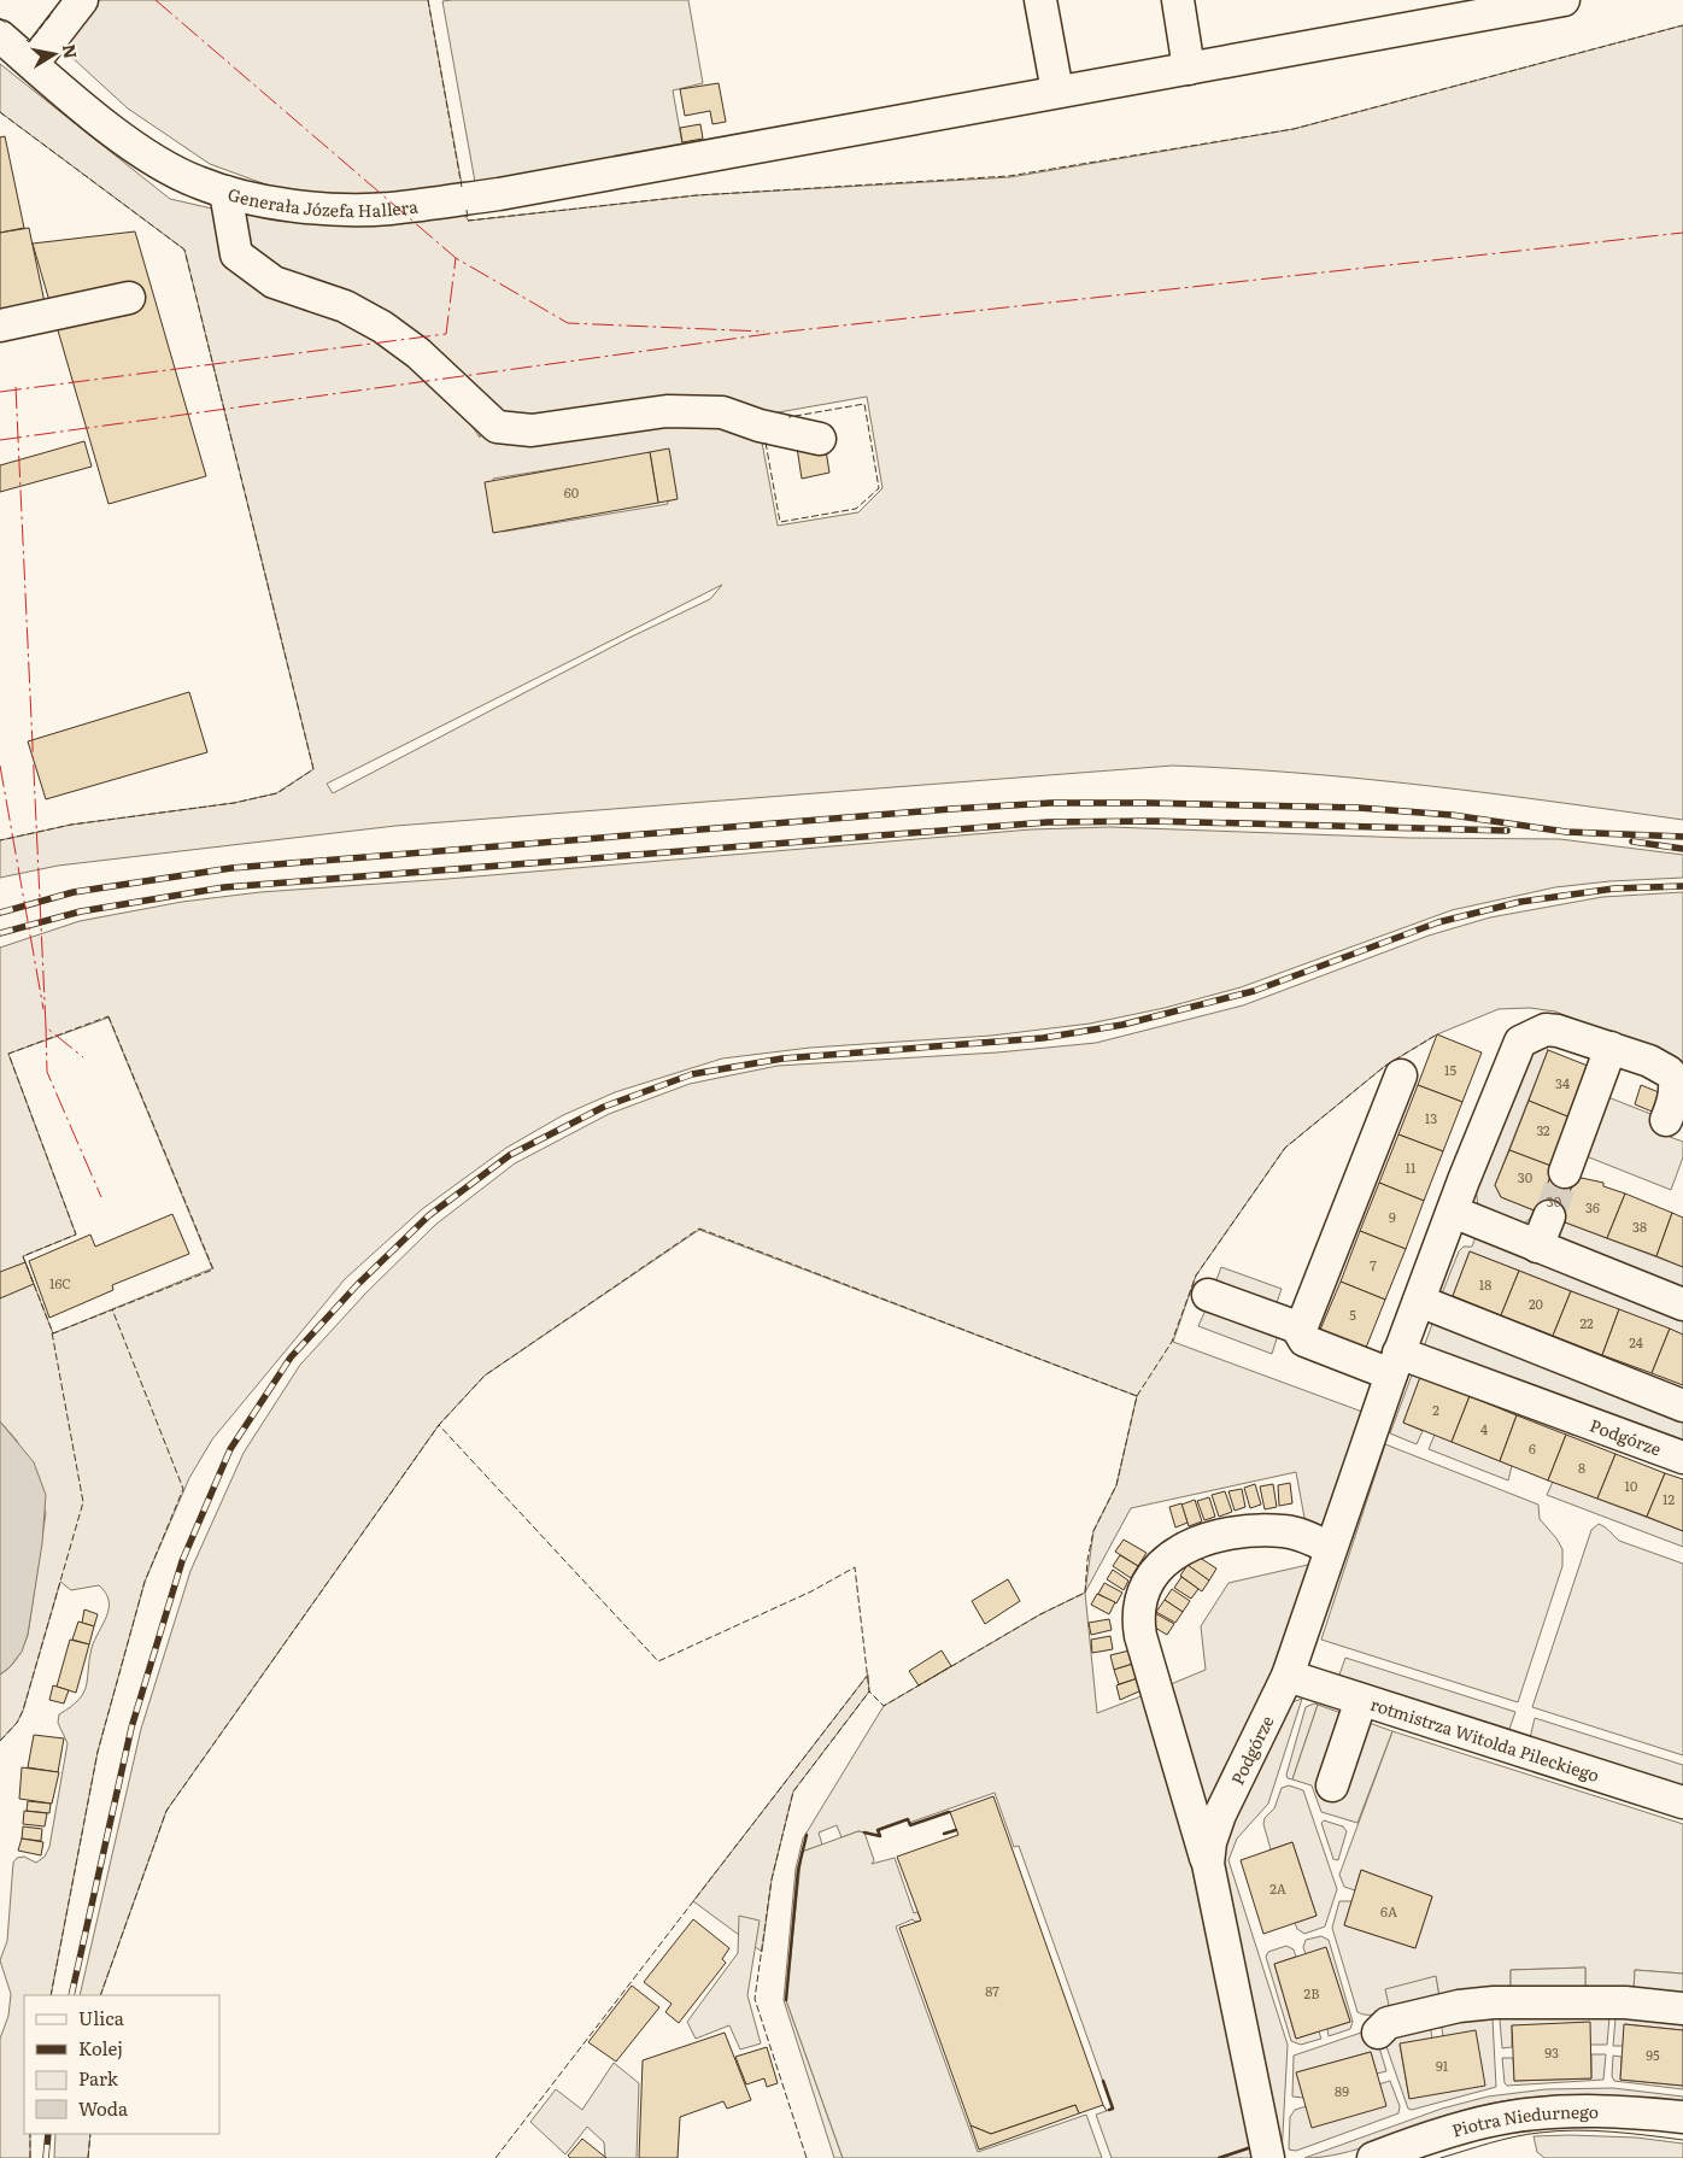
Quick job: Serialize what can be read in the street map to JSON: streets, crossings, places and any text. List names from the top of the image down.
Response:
{
  "streets": {
    "street": [
      "Generała Józefa Hallera",
      "Podgórze",
      "rotmistrza Witolda Pileckiego",
      "Piotra Niedurnego"
    ]
  },
  "crossings": [
    ["Podgórze", "rotmistrza Witolda Pileckiego"]
  ],
  "house_numbers": [
    "60",
    "15",
    "34",
    "13",
    "32",
    "11",
    "30",
    "30",
    "36",
    "9",
    "38",
    "7",
    "16C",
    "18",
    "20",
    "5",
    "22",
    "24",
    "2",
    "4",
    "6",
    "8",
    "10",
    "12",
    "2A",
    "6A",
    "87",
    "2B",
    "93",
    "95",
    "91",
    "89"
  ],
  "legend": [
    "Ulica",
    "Kolej",
    "Park",
    "Woda"
  ],
  "north": "right"
}
